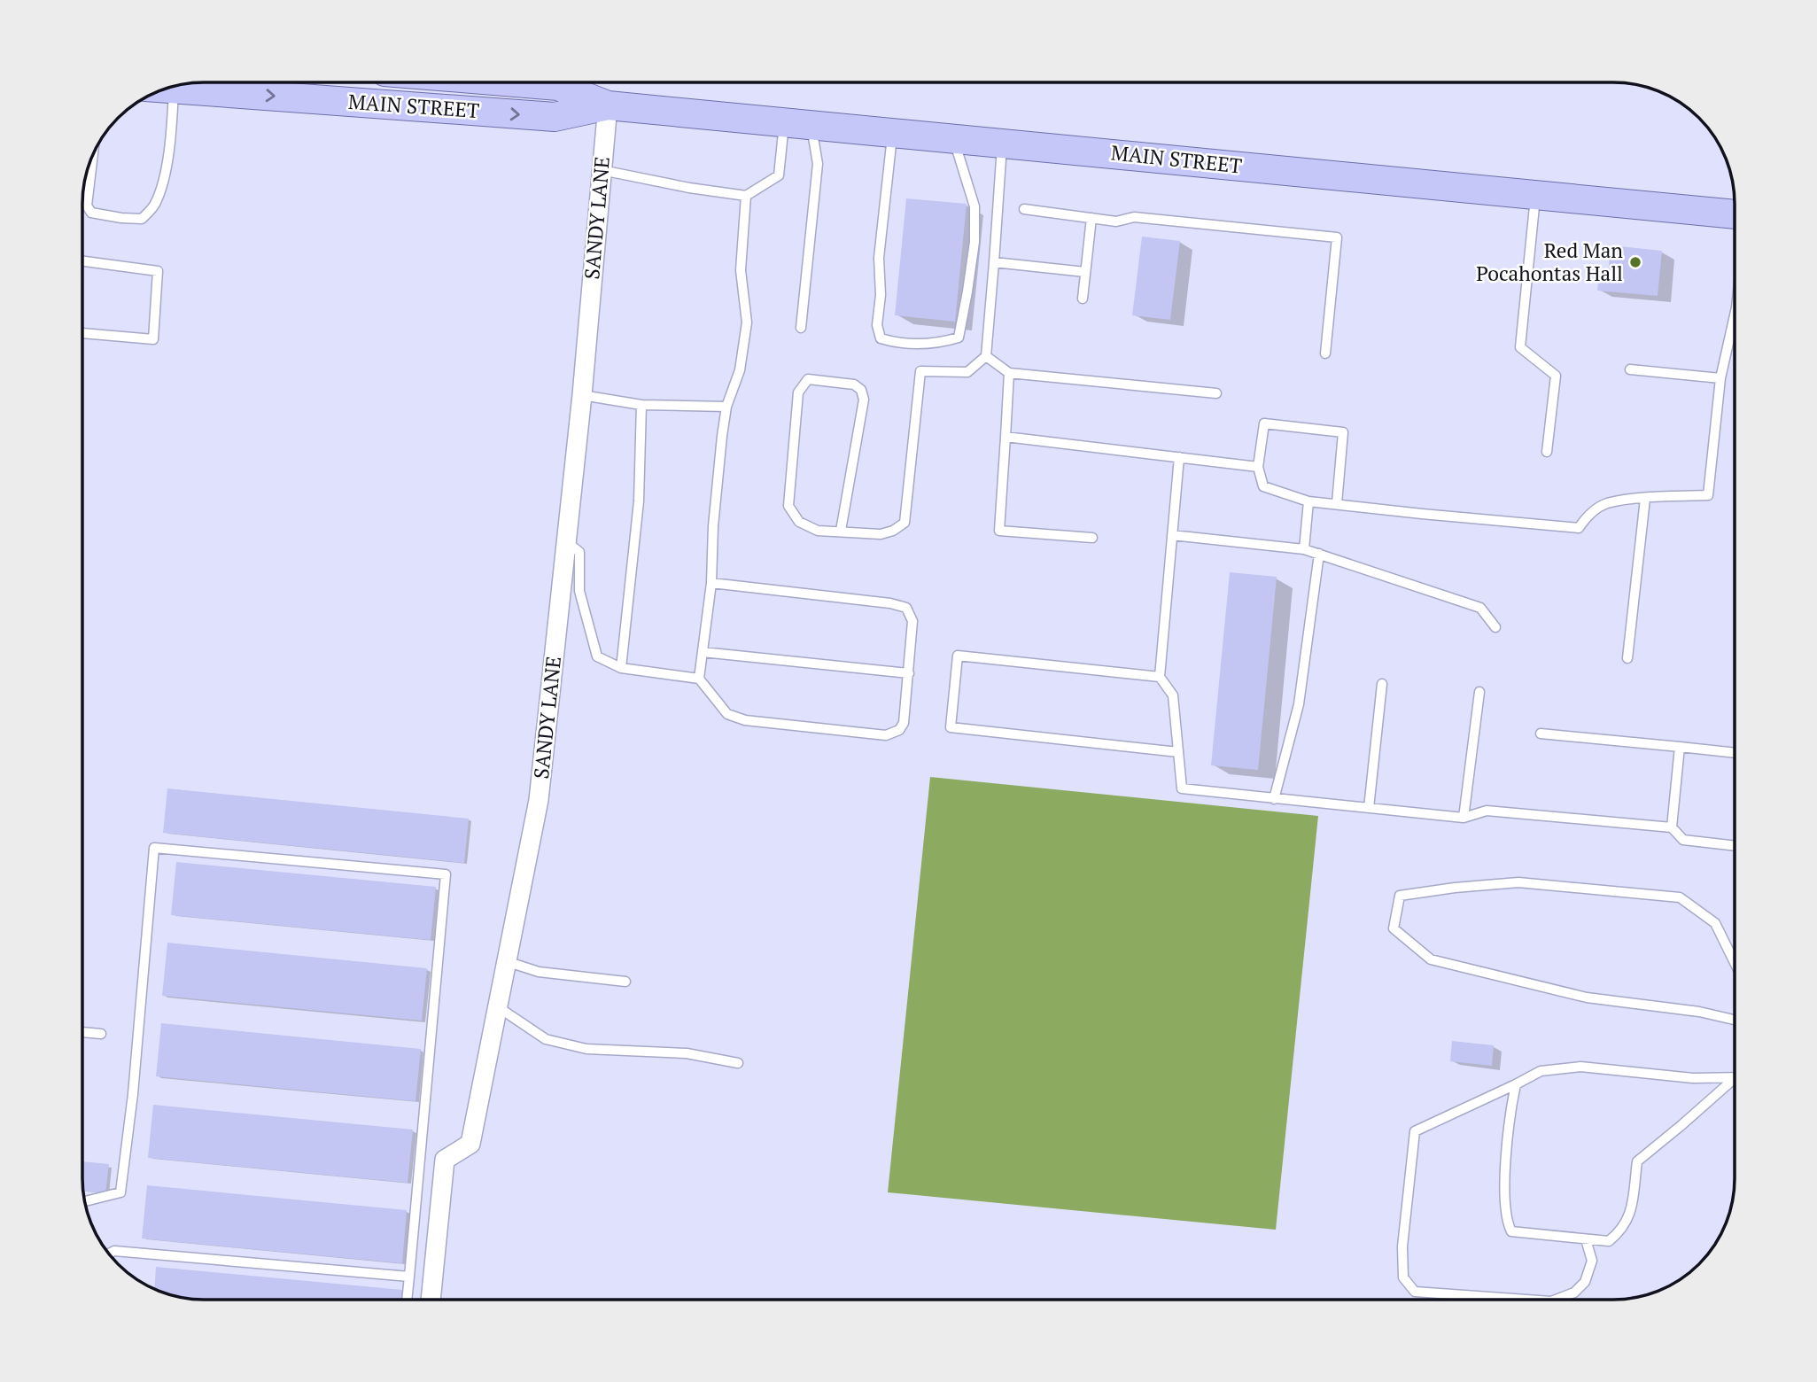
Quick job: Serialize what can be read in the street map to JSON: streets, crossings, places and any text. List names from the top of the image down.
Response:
{
  "streets": {
    "main road": ["MAIN STREET"],
    "street": ["SANDY LANE"]
  },
  "crossings": [
    ["MAIN STREET", "SANDY LANE"]
  ],
  "places": ["Red Man Pocahontas Hall"]
}
